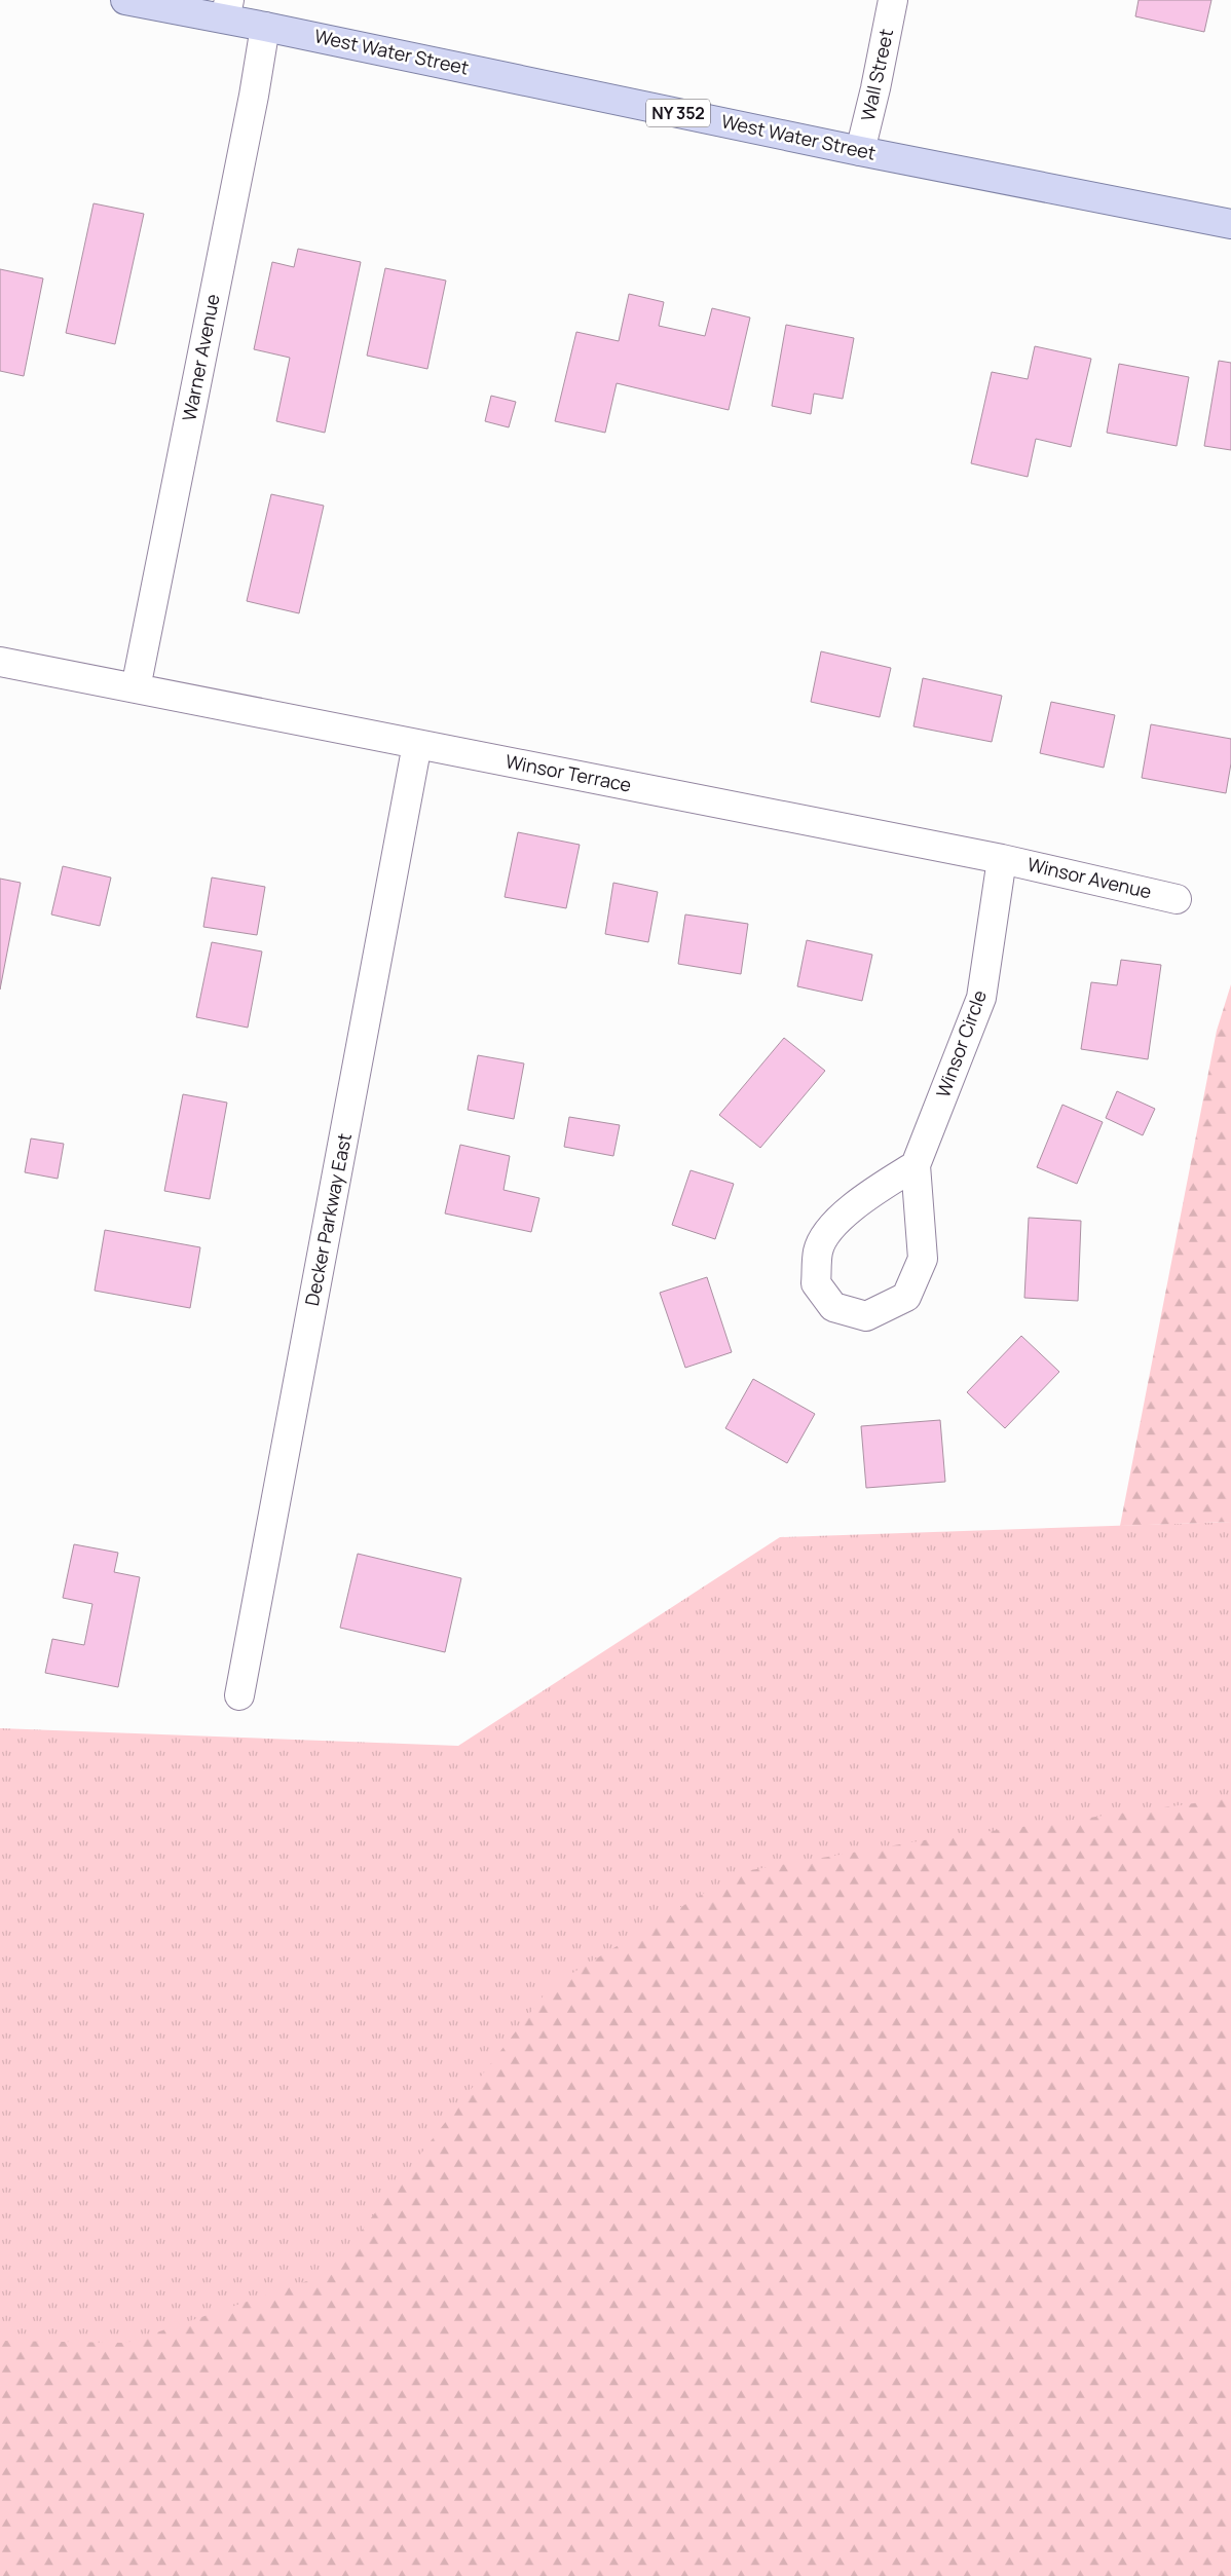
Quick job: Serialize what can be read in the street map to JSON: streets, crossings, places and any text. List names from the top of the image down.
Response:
{
  "streets": {
    "main road": ["West Water Street", "NY 352"],
    "street": [
      "Wall Street",
      "Warner Avenue",
      "Winsor Terrace",
      "Winsor Avenue",
      "Winsor Circle",
      "Decker Parkway East"
    ]
  },
  "crossings": [
    ["West Water Street", "Wall Street"],
    ["West Water Street", "Warner Avenue"],
    ["Warner Avenue", "Winsor Terrace"],
    ["Winsor Terrace", "Winsor Avenue"],
    ["Winsor Terrace", "Winsor Circle"],
    ["Winsor Terrace", "Decker Parkway East"],
    ["Winsor Avenue", "Winsor Circle"]
  ]
}
